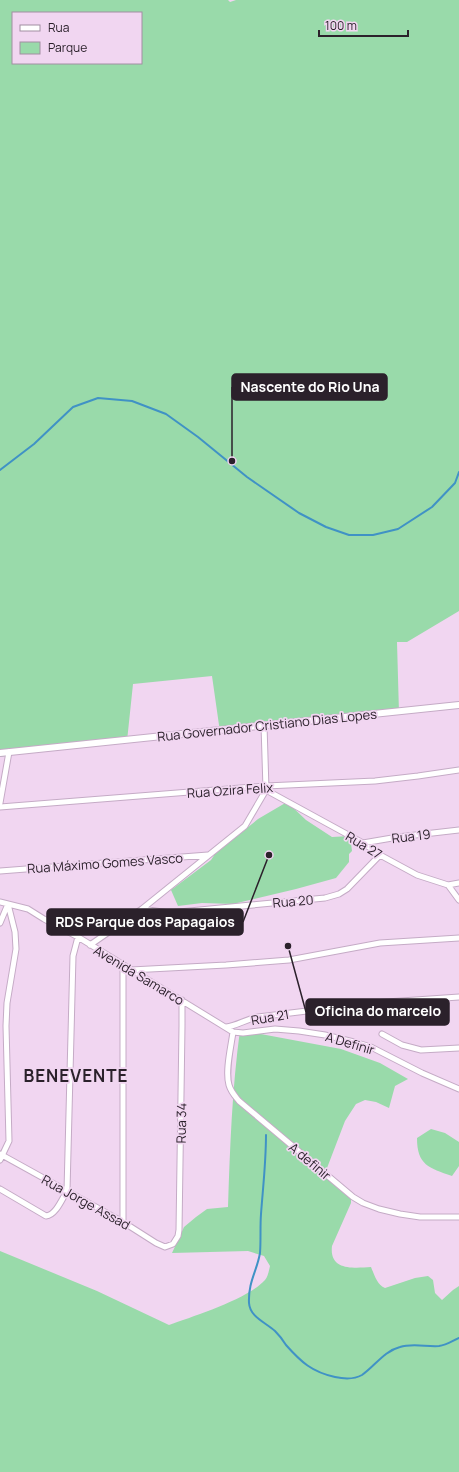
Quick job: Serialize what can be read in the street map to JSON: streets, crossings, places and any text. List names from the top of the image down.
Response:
{
  "streets": {
    "street": [
      "Rua Governador Cristiano Dias Lopes",
      "Rua Ozira Felix",
      "Rua 19",
      "Rua 27",
      "Rua Máximo Gomes Vasco",
      "Rua 20",
      "Avenida Samarco",
      "Rua 21",
      "A Definir",
      "Rua 34",
      "A definir",
      "Rua Jorge Assad"
    ]
  },
  "crossings": [
    ["Rua Ozira Felix", "Rua 27"],
    ["Rua 19", "Rua 27"],
    ["Rua 27", "Rua 20"],
    ["Avenida Samarco", "Rua 21"],
    ["Avenida Samarco", "A Definir"],
    ["Avenida Samarco", "Rua 34"],
    ["Avenida Samarco", "A definir"],
    ["A Definir", "A definir"],
    ["Rua 34", "Rua Jorge Assad"]
  ],
  "districts": ["BENEVENTE"],
  "places": ["Nascente do Rio Una", "RDS Parque dos Papagaios", "Oficina do marcelo"],
  "legend": ["Rua", "Parque"],
  "scale_bar": "100 m"
}
